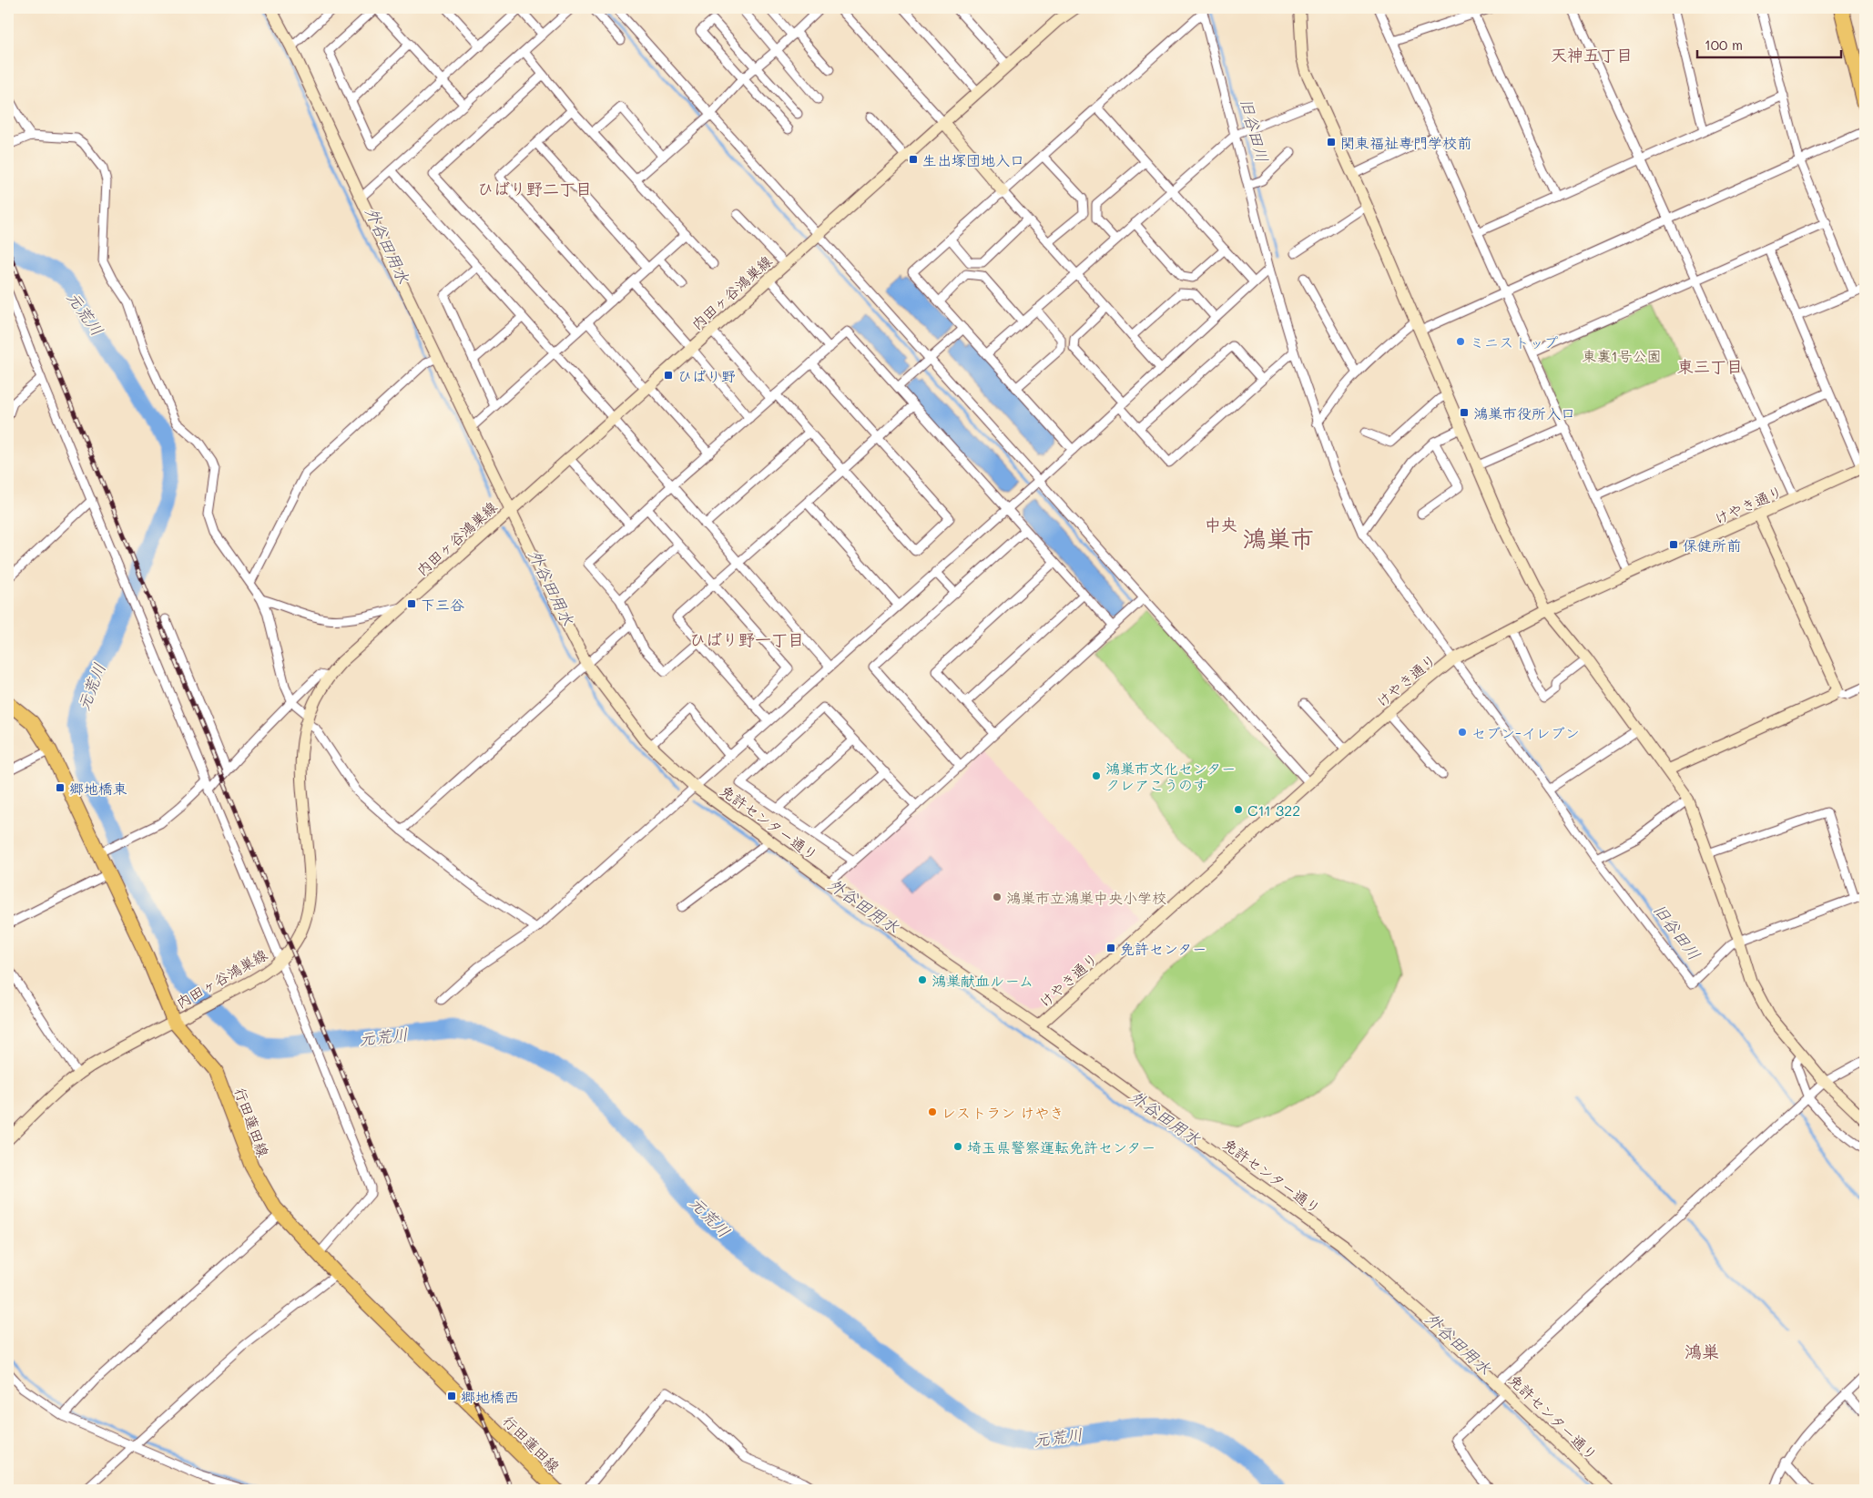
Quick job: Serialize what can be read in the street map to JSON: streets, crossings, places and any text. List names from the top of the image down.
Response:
{
  "streets": {
    "main road": ["行田蓮田線"],
    "street": ["内田ヶ谷鴻巣線", "けやき通り", "免許センター通り"]
  },
  "crossings": [
    ["内田ヶ谷鴻巣線", "免許センター通り"],
    ["内田ヶ谷鴻巣線", "行田蓮田線"],
    ["けやき通り", "免許センター通り"]
  ],
  "districts": [
    "天神五丁目",
    "ひばり野二丁目",
    "東三丁目",
    "中央",
    "鴻巣市",
    "ひばり野一丁目",
    "鴻巣"
  ],
  "water": ["旧谷田川", "外谷田用水", "元荒川"],
  "parks": ["東裏1号公園"],
  "places": {
    "transit": [
      "関東福祉専門学校前",
      "生出塚団地入口",
      "ひばり野",
      "鴻巣市役所入口",
      "保健所前",
      "下三谷",
      "郷地橋東",
      "免許センター",
      "郷地橋西"
    ],
    "other": [
      "ミニストップ",
      "セブン-イレブン",
      "鴻巣市文化センター クレアこうのす",
      "C11 322",
      "鴻巣市立鴻巣中央小学校",
      "鴻巣献血ルーム",
      "レストラン けやき",
      "埼玉県警察運転免許センター"
    ]
  },
  "scale_bar": "100 m"
}
